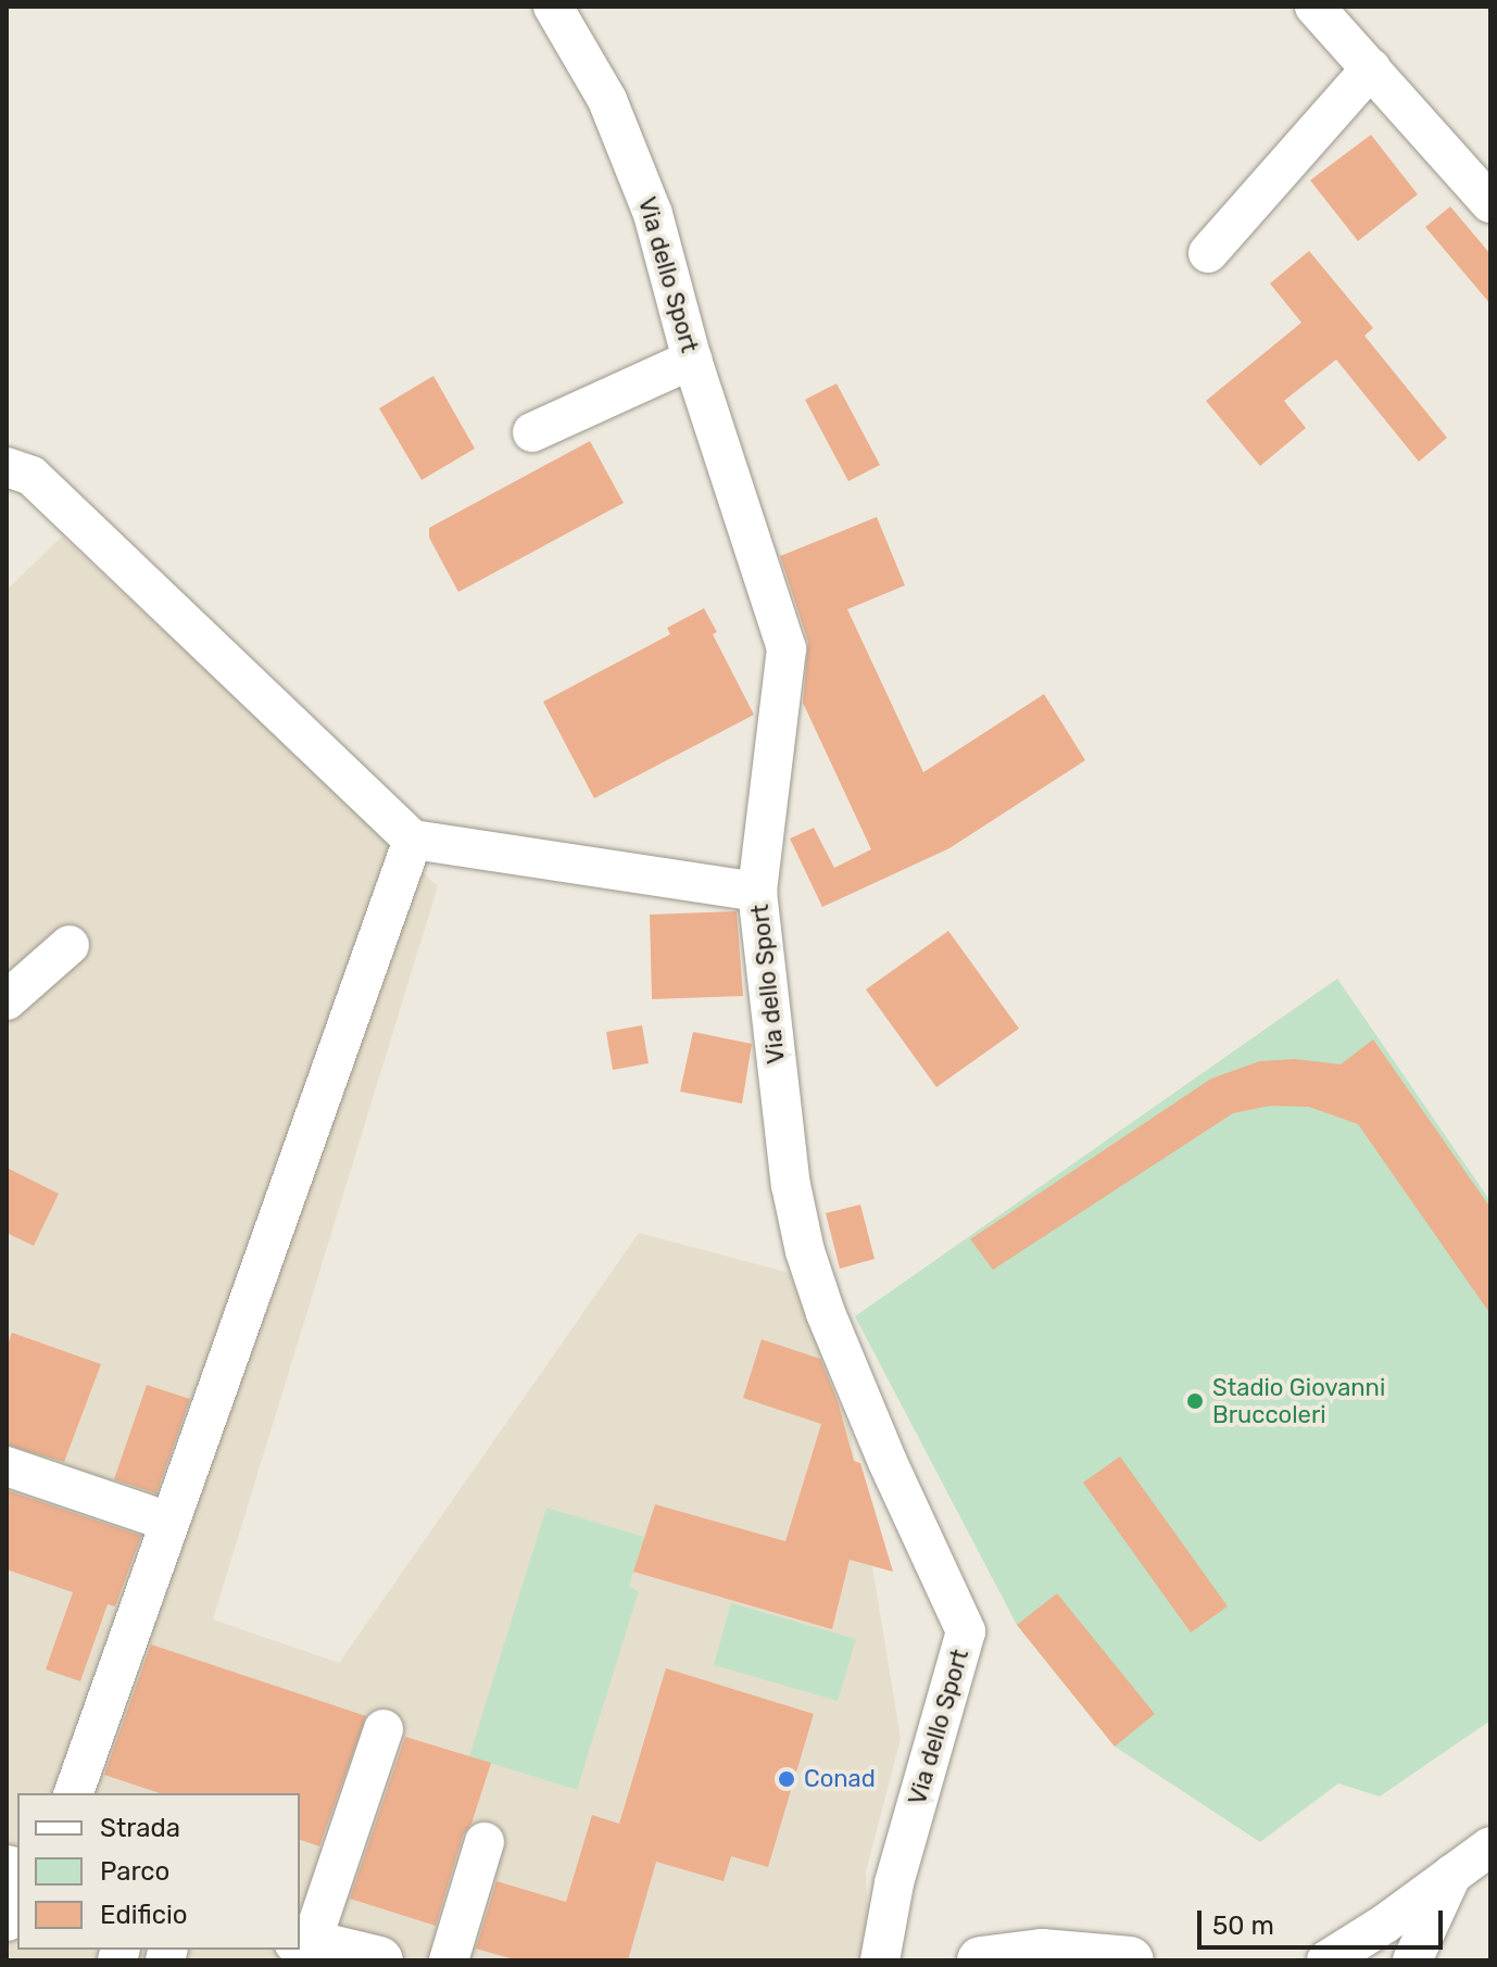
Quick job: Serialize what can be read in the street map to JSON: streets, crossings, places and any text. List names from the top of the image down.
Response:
{
  "streets": {
    "street": ["Via dello Sport"]
  },
  "places": ["Stadio Giovanni Bruccoleri", "Conad"],
  "legend": ["Strada", "Parco", "Edificio"],
  "scale_bar": "50 m"
}
